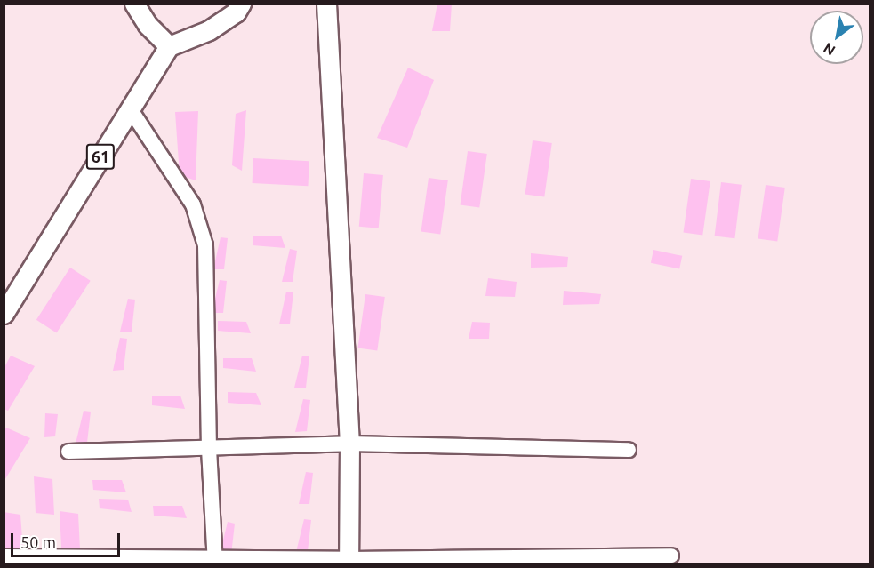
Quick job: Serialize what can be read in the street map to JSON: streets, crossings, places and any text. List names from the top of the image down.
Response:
{
  "streets": {
    "main road": ["61"]
  },
  "scale_bar": "50 m",
  "north": "bottom left"
}
